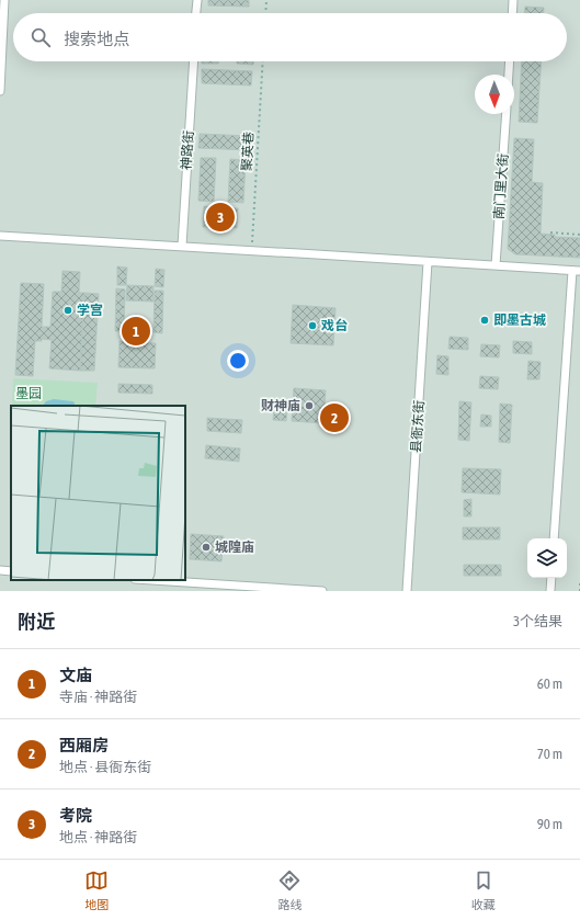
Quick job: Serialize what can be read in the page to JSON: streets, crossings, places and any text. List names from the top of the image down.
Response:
{
  "streets": {
    "street": ["神路街", "南门里大街", "县衙东街"],
    "path": ["聚英巷"]
  },
  "parks": ["墨园"],
  "places": [
    "学宫",
    "即墨古城",
    "戏台",
    "财神庙",
    "城隍庙"
  ],
  "north": "bottom",
  "page": {
    "search": "搜索地点",
    "pins": ["3", "1", "2"],
    "heading": ["附近", "3个结果"],
    "list": [
      {
        "mark": "1",
        "name": "文庙",
        "note": "寺庙 · 神路街",
        "value": "60 m"
      },
      {
        "mark": "2",
        "name": "西厢房",
        "note": "地点 · 县衙东街",
        "value": "70 m"
      },
      {
        "mark": "3",
        "name": "考院",
        "note": "地点 · 神路街",
        "value": "90 m"
      }
    ],
    "nav": ["地图", "路线", "收藏"]
  }
}
